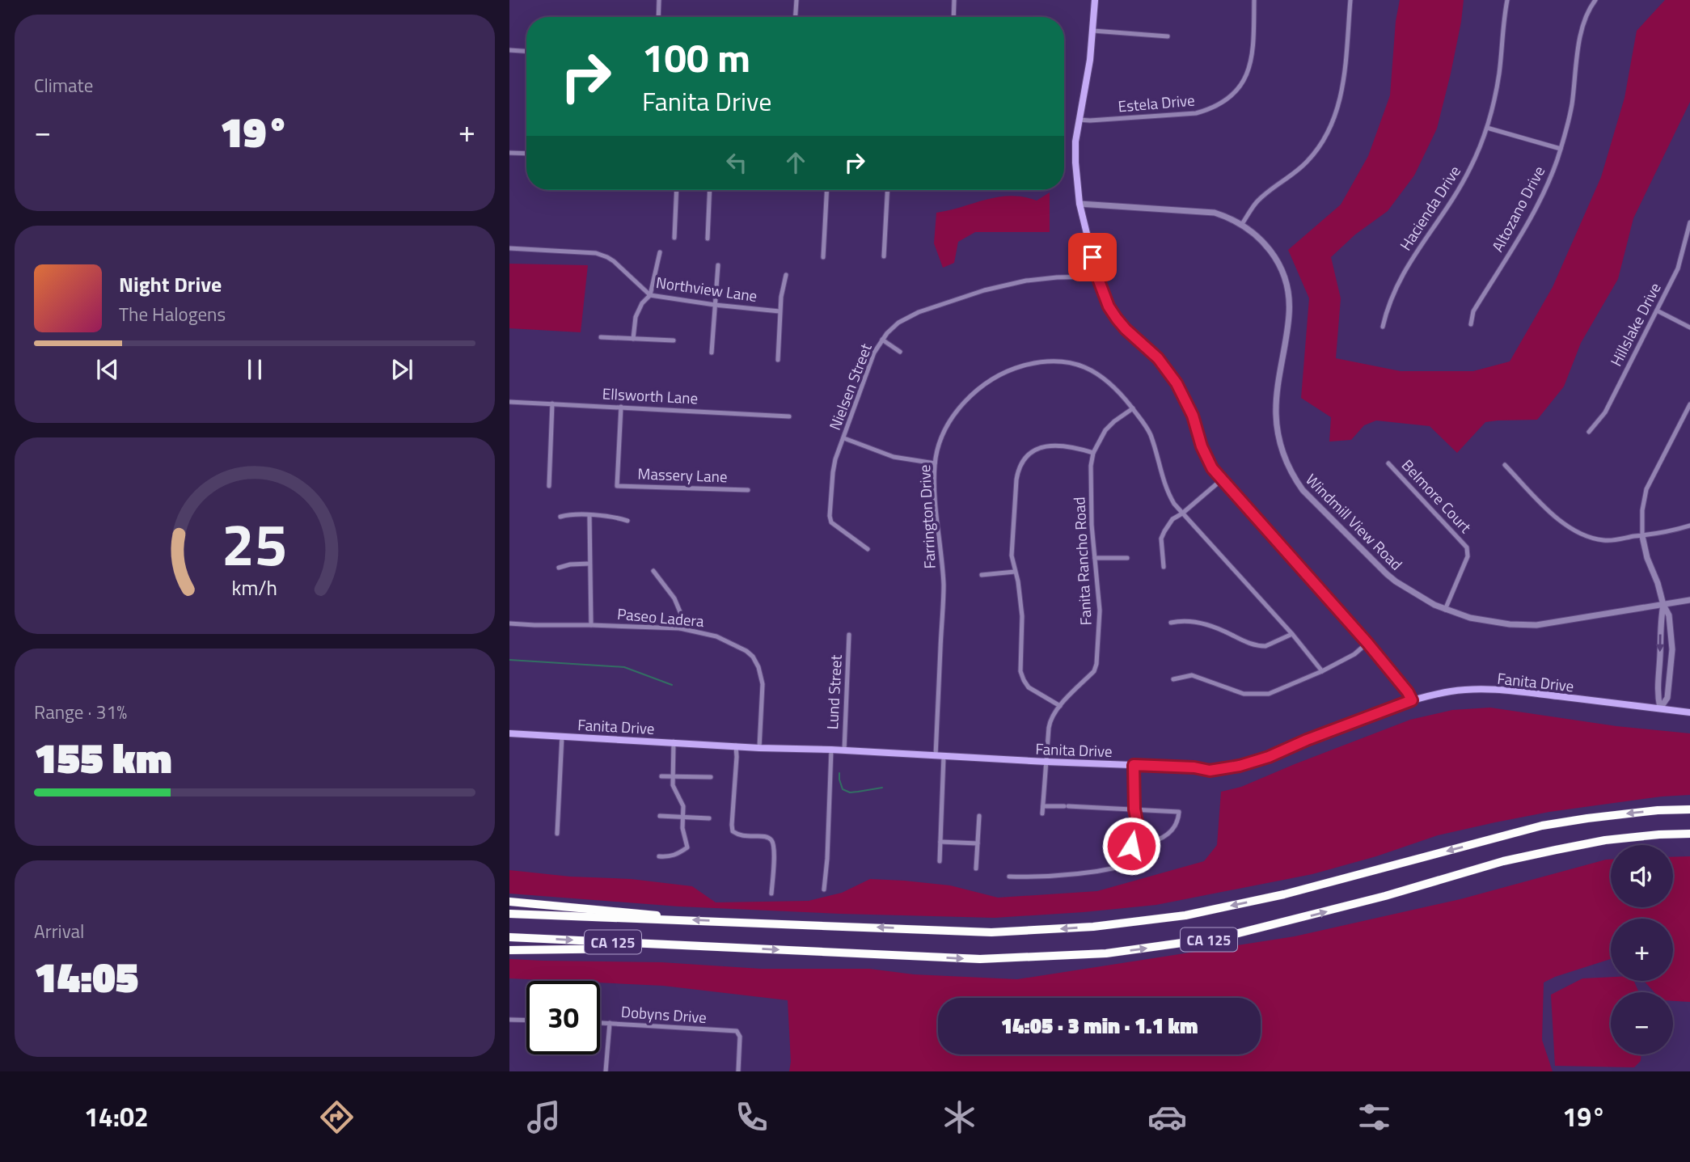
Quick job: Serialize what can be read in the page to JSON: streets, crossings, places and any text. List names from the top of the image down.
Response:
{
  "streets": {
    "highway": ["CA 125"],
    "main road": ["Fanita Drive"],
    "street": [
      "Estela Drive",
      "Hacienda Drive",
      "Altozano Drive",
      "Northview Lane",
      "Hillslake Drive",
      "Nielsen Street",
      "Ellsworth Lane",
      "Massery Lane",
      "Belmore Court",
      "Farrington Drive",
      "Windmill View Road",
      "Fanita Rancho Road",
      "Paseo Ladera",
      "Lund Street",
      "Dobyns Drive"
    ]
  },
  "crossings": [
    ["Ellsworth Lane", "Massery Lane"],
    ["Belmore Court", "Windmill View Road"],
    ["Farrington Drive", "Fanita Rancho Road"],
    ["Farrington Drive", "Fanita Drive"],
    ["Fanita Rancho Road", "Fanita Drive"],
    ["Paseo Ladera", "Fanita Drive"],
    ["Fanita Drive", "Lund Street"]
  ],
  "page": {
    "tile": [
      "Climate",
      ["Range · 31%", "155 km"],
      ["Arrival", "14:05"]
    ],
    "turn": ["100 m", "Fanita Drive"],
    "heat": ["−", "19°", "+"],
    "song": ["Night Drive", "The Halogens"],
    "map_buttons": ["+", "−"],
    "limit": "30",
    "trip": "14:05 · 3 min · 1.1 km",
    "tabs": ["14:02", "19°"],
    "gauge": ["25", "km/h"]
  }
}
